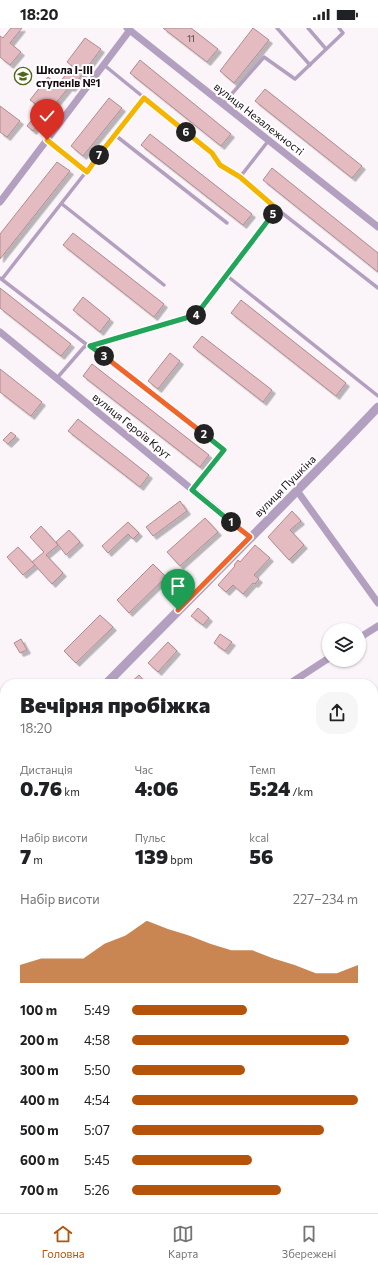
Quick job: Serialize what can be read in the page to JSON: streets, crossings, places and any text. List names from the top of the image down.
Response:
{
  "streets": {
    "street": ["вулиця Незалежності", "вулиця Героїв Крут", "вулиця Пушкіна"]
  },
  "crossings": [
    ["вулиця Героїв Крут", "вулиця Пушкіна"]
  ],
  "places": {
    "school or university": ["Школа І-ІІІ ступенів №1"]
  },
  "house_numbers": ["11"],
  "page": {
    "status": "18:20",
    "pins": [
      "6",
      "7",
      "5",
      "4",
      "3",
      "2",
      "1"
    ],
    "heading": ["Вечірня пробіжка", "18:20"],
    "stats": [
      ["Дистанція", "0.76 km"],
      ["Час", "4:06"],
      ["Темп", "5:24 /km"],
      ["Набір висоти", "7 m"],
      ["Пульс", "139 bpm"],
      ["kcal", "56"]
    ],
    "chart": ["Набір висоти", "227–234 m"],
    "list": [
      {
        "name": "100 m",
        "note": "5:49"
      },
      {
        "name": "200 m",
        "note": "4:58"
      },
      {
        "name": "300 m",
        "note": "5:50"
      },
      {
        "name": "400 m",
        "note": "4:54"
      },
      {
        "name": "500 m",
        "note": "5:07"
      },
      {
        "name": "600 m",
        "note": "5:45"
      },
      {
        "name": "700 m",
        "note": "5:26"
      }
    ],
    "tabs": ["Головна", "Карта", "Збережені"]
  }
}
